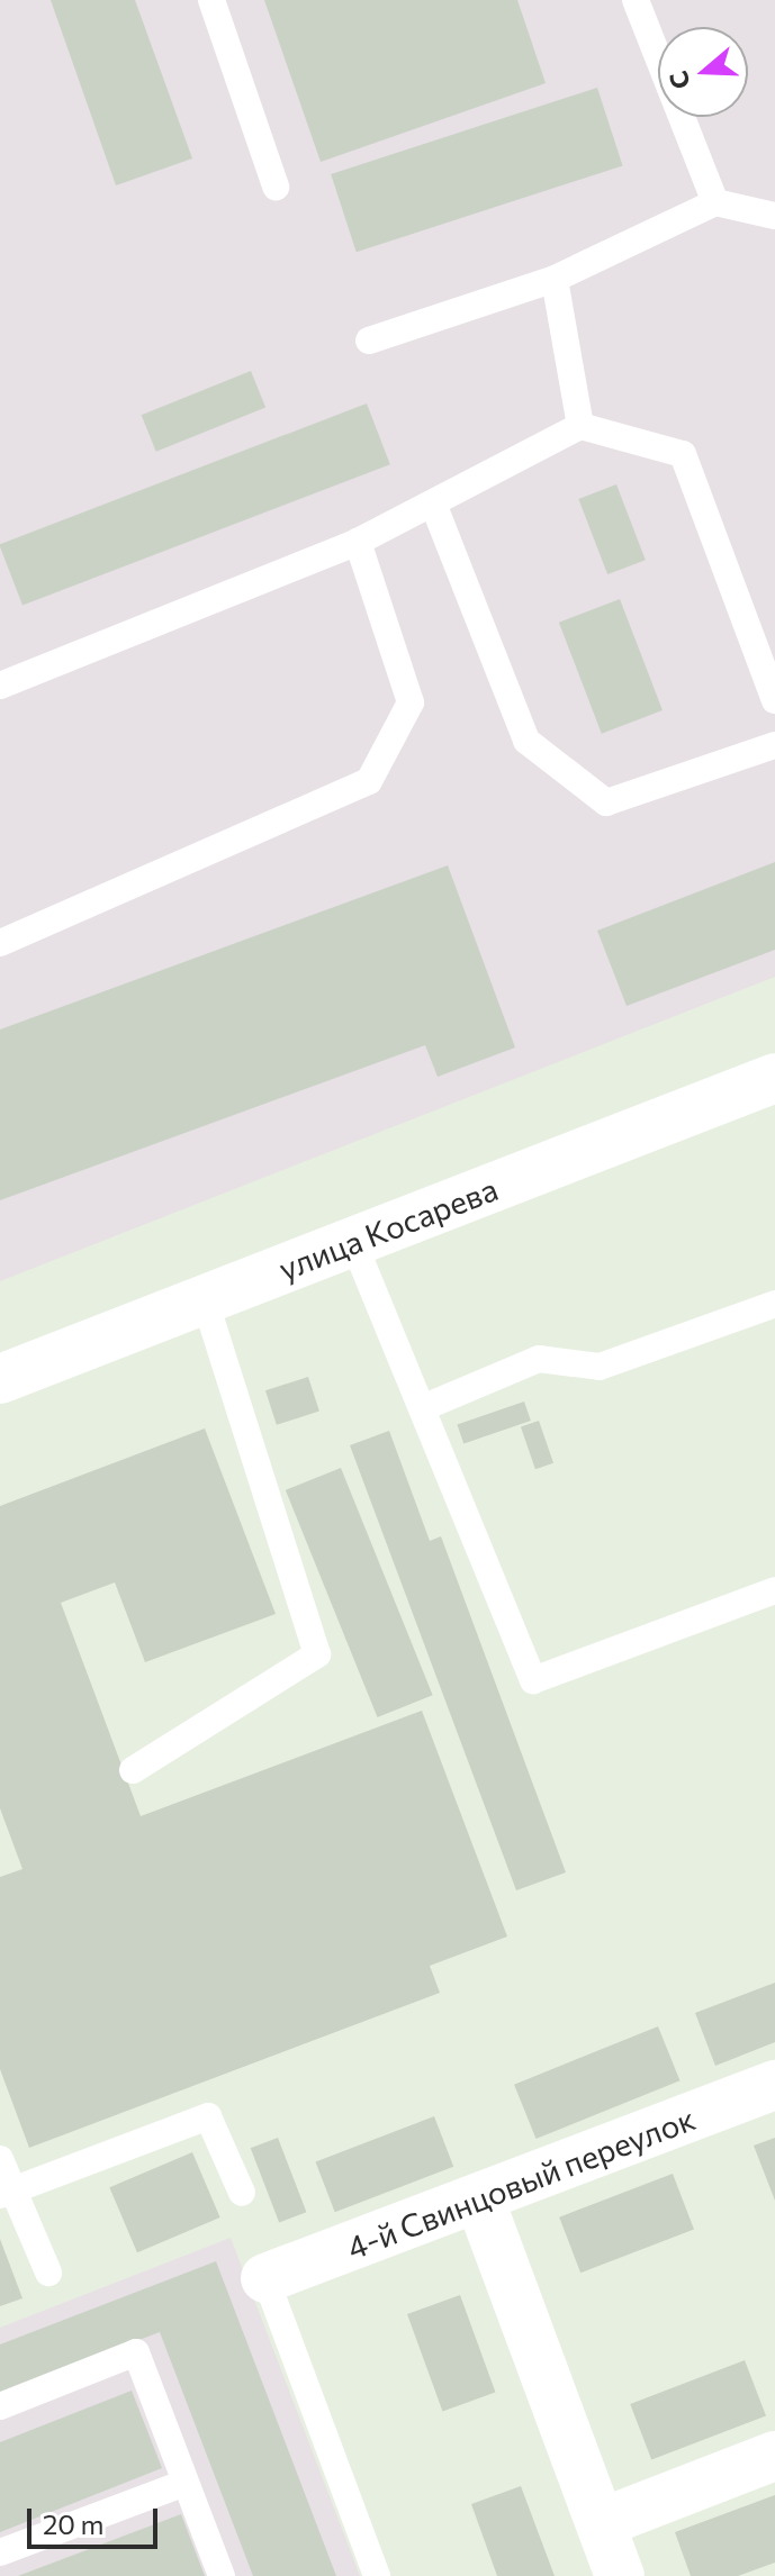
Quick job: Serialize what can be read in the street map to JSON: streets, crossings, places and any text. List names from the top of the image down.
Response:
{
  "streets": {
    "street": ["улица Косарева", "4-й Свинцовый переулок"]
  },
  "scale_bar": "20 m",
  "north": "left"
}
